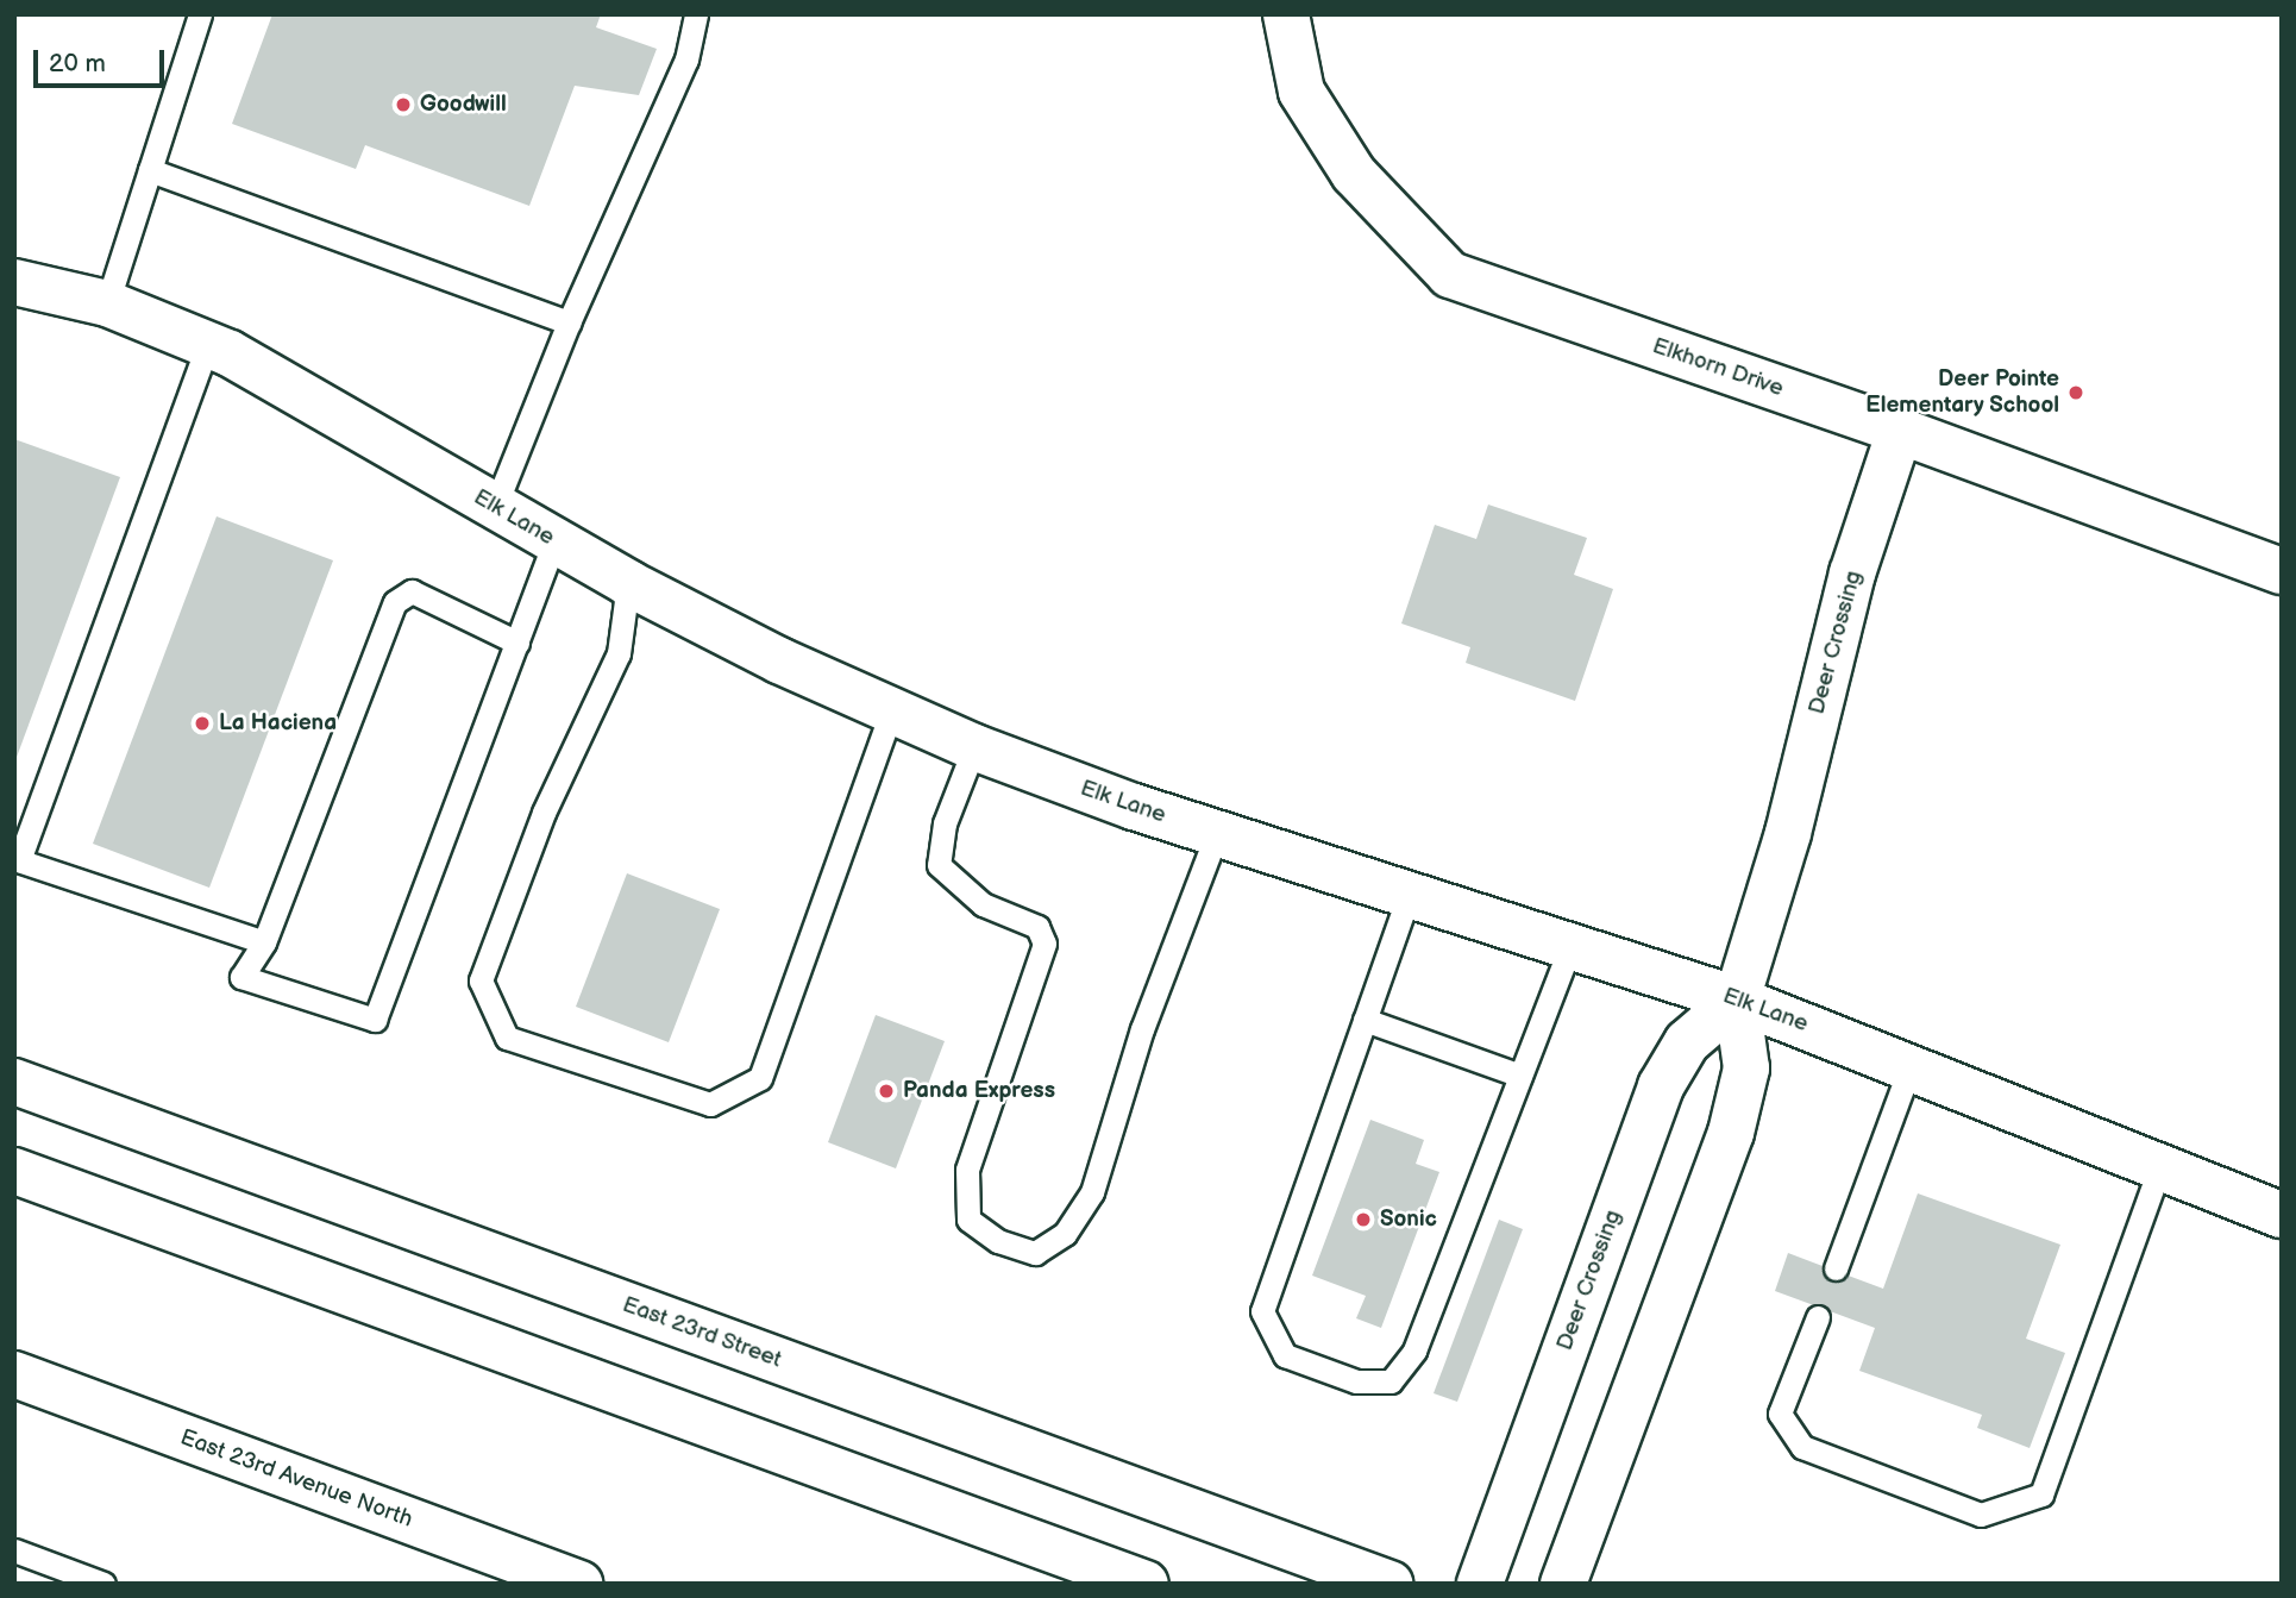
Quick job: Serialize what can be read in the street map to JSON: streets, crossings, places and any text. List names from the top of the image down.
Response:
{
  "streets": {
    "street": [
      "Elkhorn Drive",
      "Elk Lane",
      "Deer Crossing",
      "East 23rd Street",
      "East 23rd Avenue North"
    ]
  },
  "crossings": [
    ["Elkhorn Drive", "Deer Crossing"],
    ["Elk Lane", "Deer Crossing"]
  ],
  "places": [
    "Goodwill",
    "Deer Pointe Elementary School",
    "La Haciena",
    "Panda Express",
    "Sonic"
  ],
  "scale_bar": "20 m"
}
